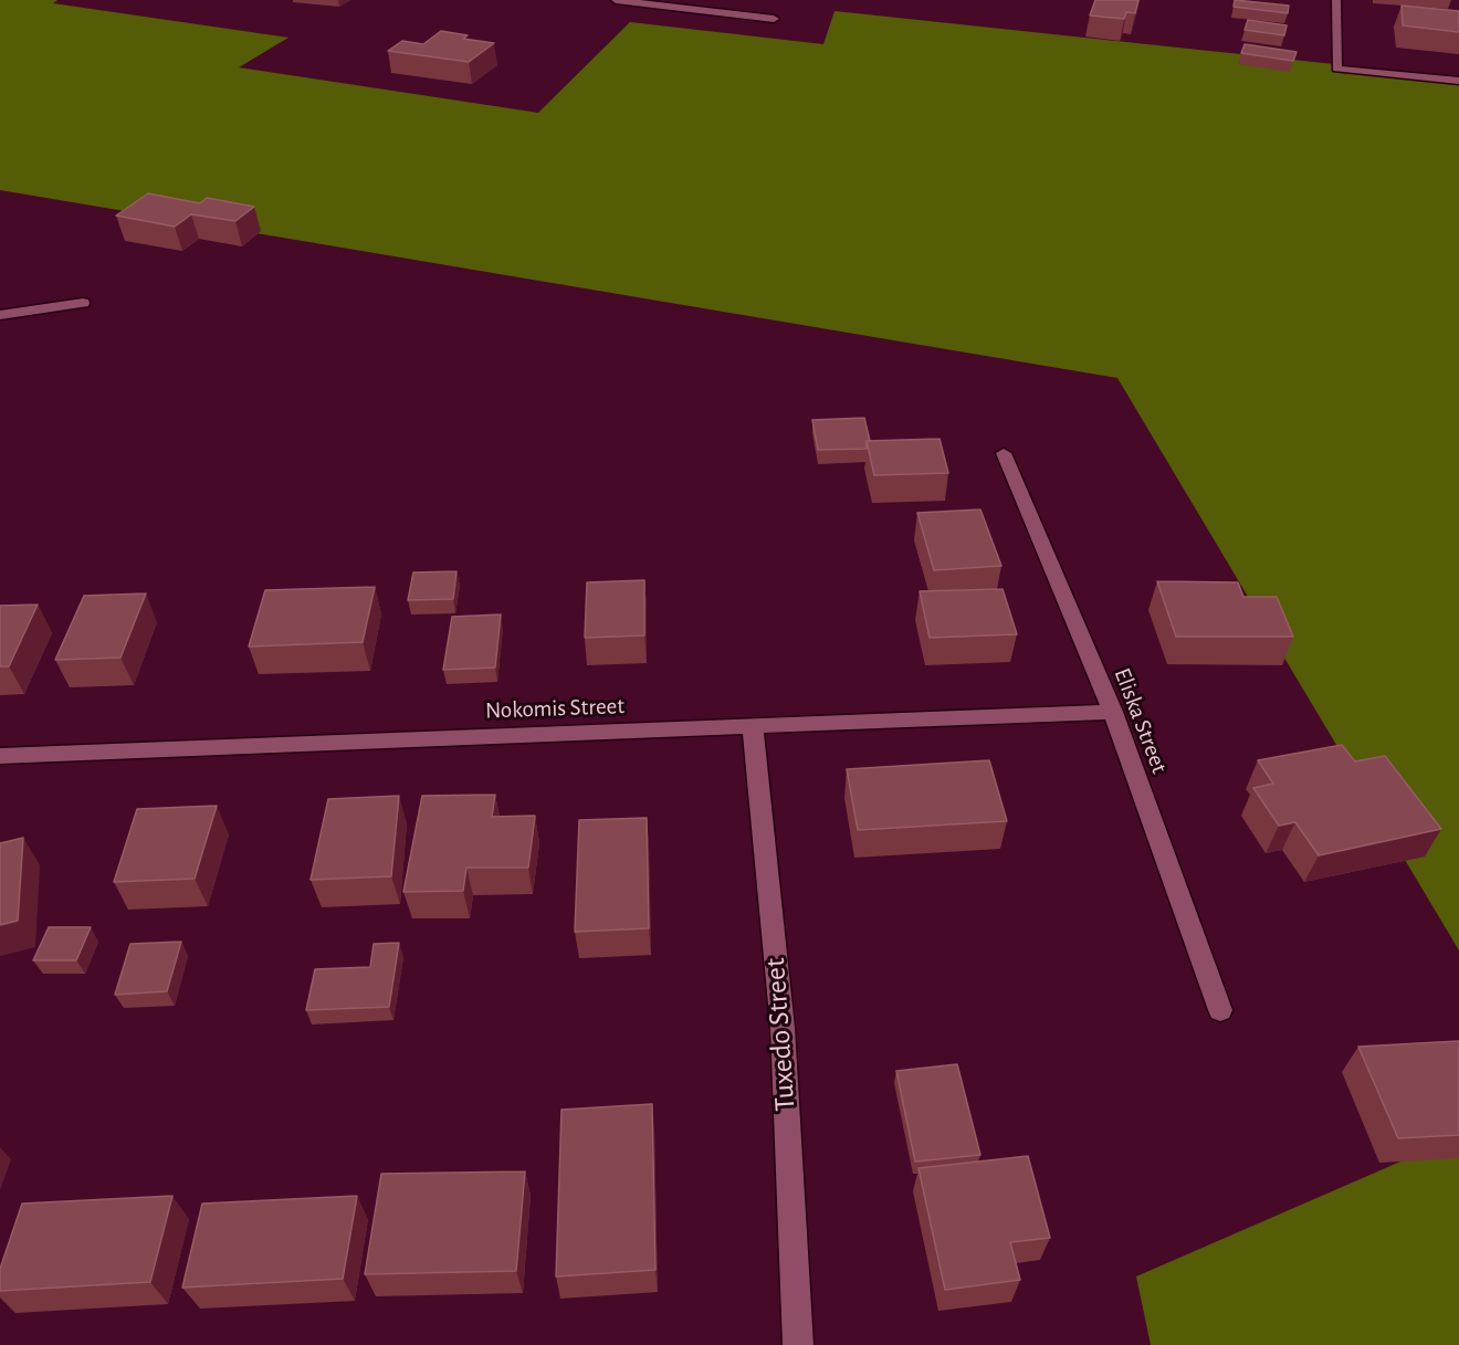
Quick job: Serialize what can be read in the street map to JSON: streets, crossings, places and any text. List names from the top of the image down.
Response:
{
  "streets": {
    "street": ["Nokomis Street", "Eliska Street", "Tuxedo Street"]
  },
  "crossings": [
    ["Nokomis Street", "Eliska Street"],
    ["Nokomis Street", "Tuxedo Street"]
  ]
}
